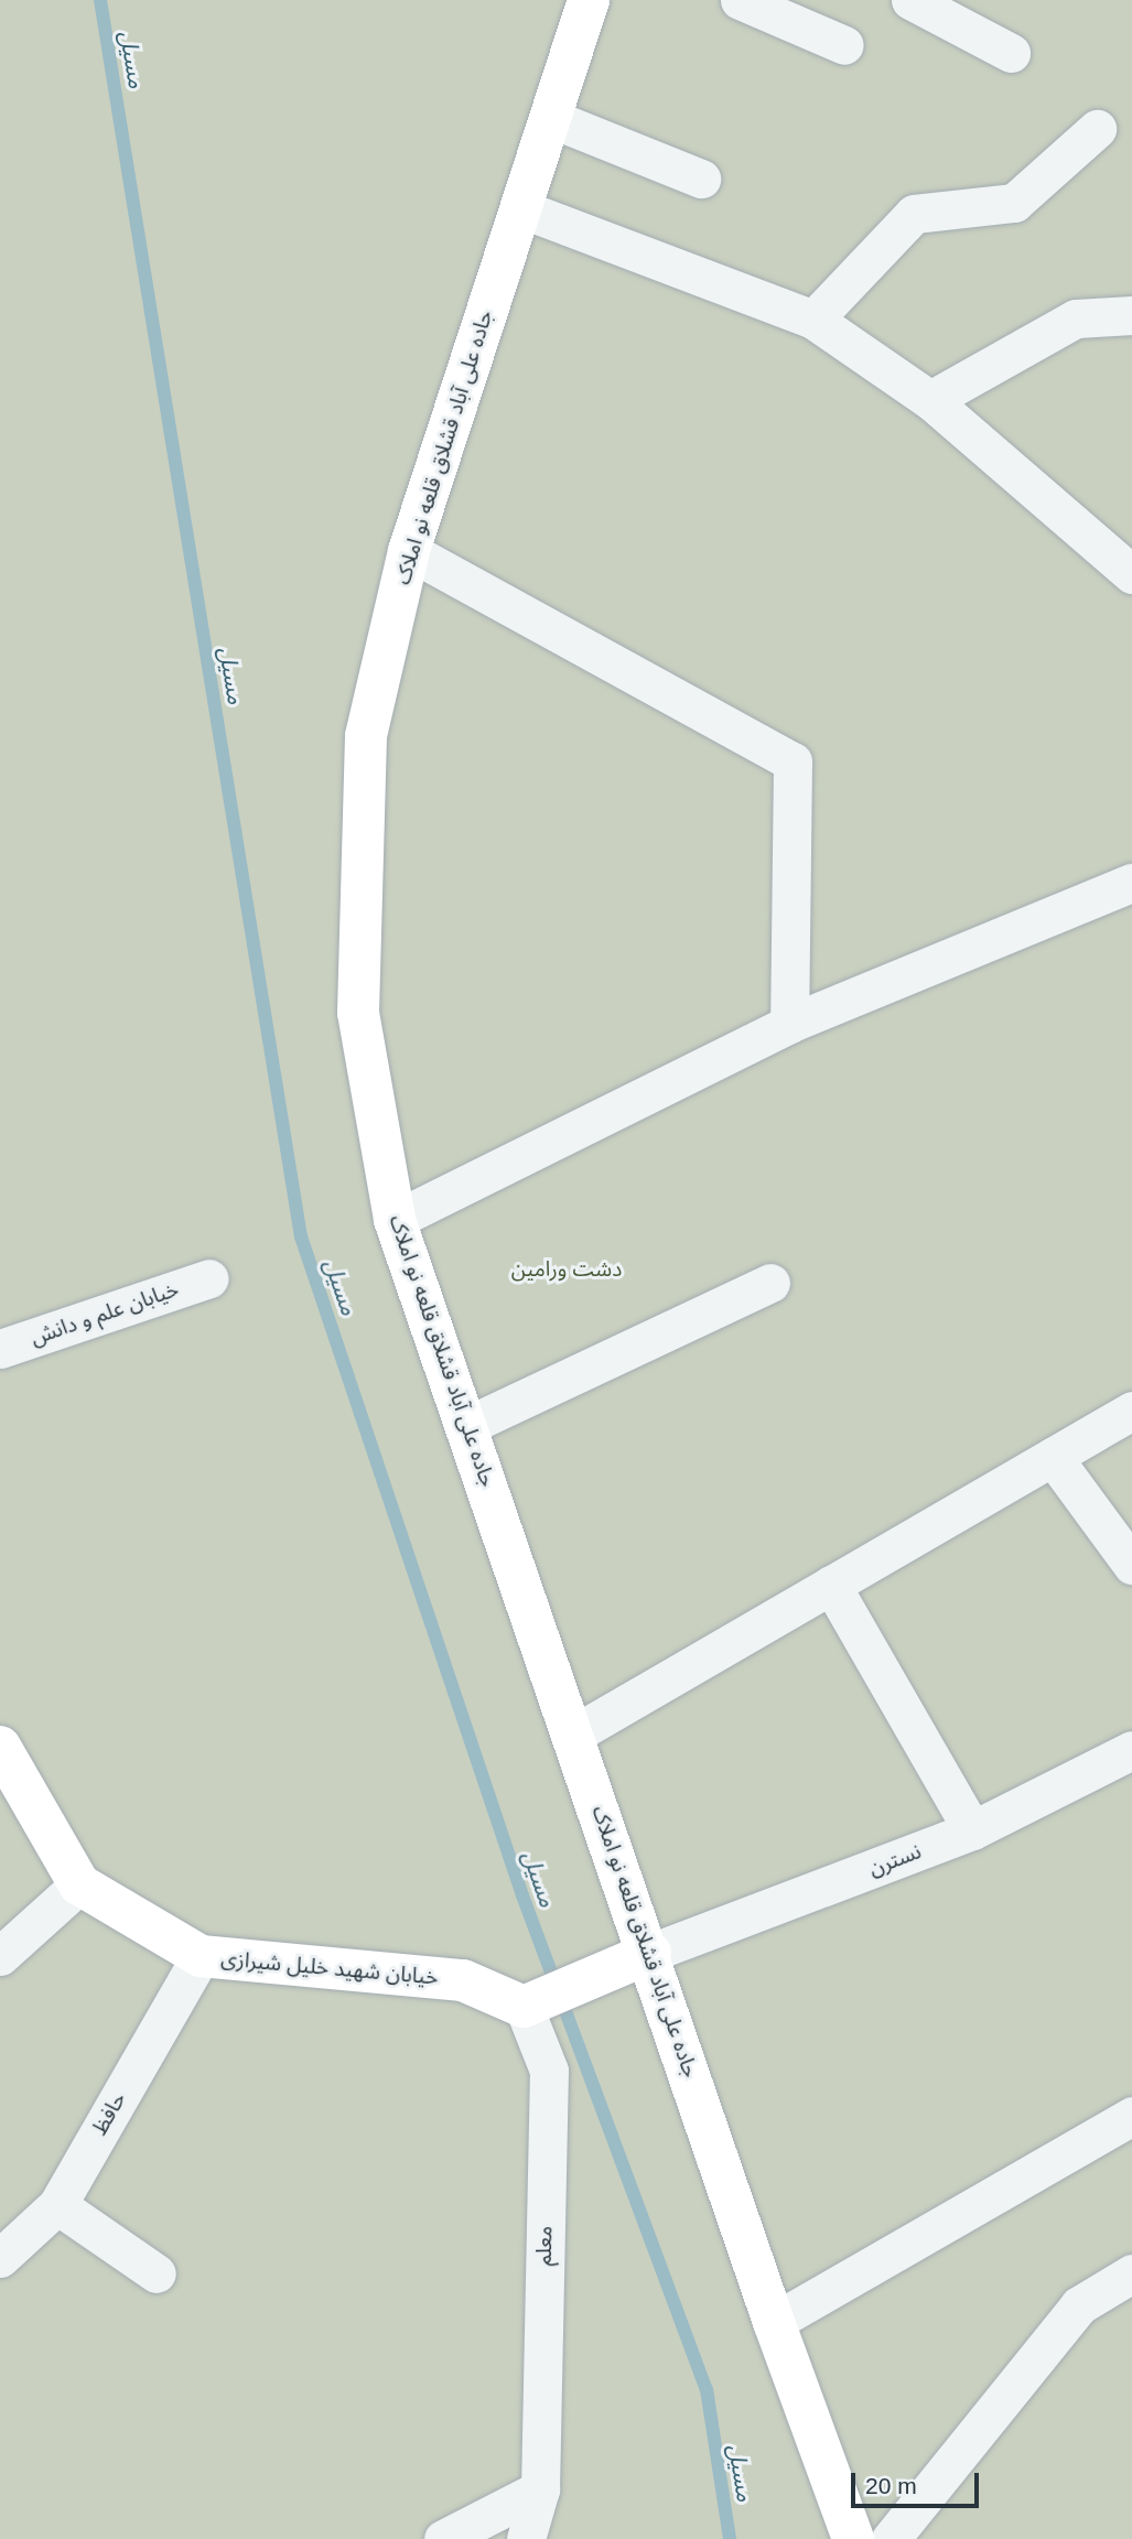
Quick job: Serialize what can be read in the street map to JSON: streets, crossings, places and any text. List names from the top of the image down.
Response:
{
  "streets": {
    "street": [
      "جاده علی آباد قشلاق قلعه نو املاک",
      "خیابان علم و دانش",
      "نسترن",
      "خیابان شهید خلیل شیرازی",
      "حافظ",
      "معلم"
    ]
  },
  "crossings": [
    ["جاده علی آباد قشلاق قلعه نو املاک", "نسترن"],
    ["خیابان شهید خلیل شیرازی", "حافظ"],
    ["خیابان شهید خلیل شیرازی", "معلم"]
  ],
  "water": ["مسیل"],
  "parks": ["دشت ورامین"],
  "scale_bar": "20 m"
}
